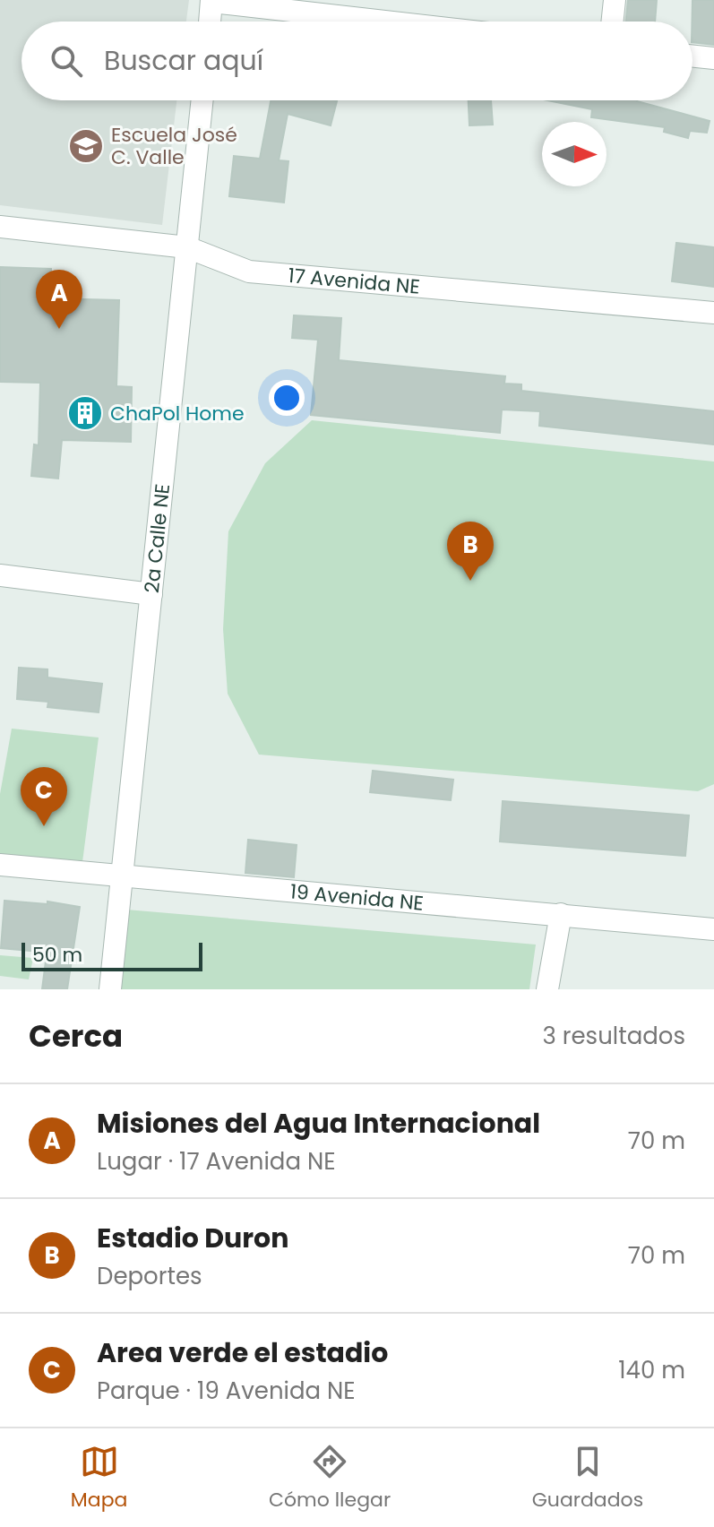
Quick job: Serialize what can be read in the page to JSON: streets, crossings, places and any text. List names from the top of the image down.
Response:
{
  "streets": {
    "street": ["17 Avenida NE", "2a Calle NE", "19 Avenida NE"]
  },
  "crossings": [
    ["17 Avenida NE", "2a Calle NE"],
    ["2a Calle NE", "19 Avenida NE"]
  ],
  "places": {
    "school or university": ["Escuela José C. Valle"],
    "building": ["ChaPol Home"]
  },
  "scale_bar": "50 m",
  "north": "right",
  "page": {
    "search": "Buscar aquí",
    "pins": ["A", "B", "C"],
    "scale": "50 m",
    "heading": ["Cerca", "3 resultados"],
    "list": [
      {
        "mark": "A",
        "name": "Misiones del Agua Internacional",
        "note": "Lugar · 17 Avenida NE",
        "value": "70 m"
      },
      {
        "mark": "B",
        "name": "Estadio Duron",
        "note": "Deportes",
        "value": "70 m"
      },
      {
        "mark": "C",
        "name": "Area verde el estadio",
        "note": "Parque · 19 Avenida NE",
        "value": "140 m"
      }
    ],
    "nav": ["Mapa", "Cómo llegar", "Guardados"]
  }
}
